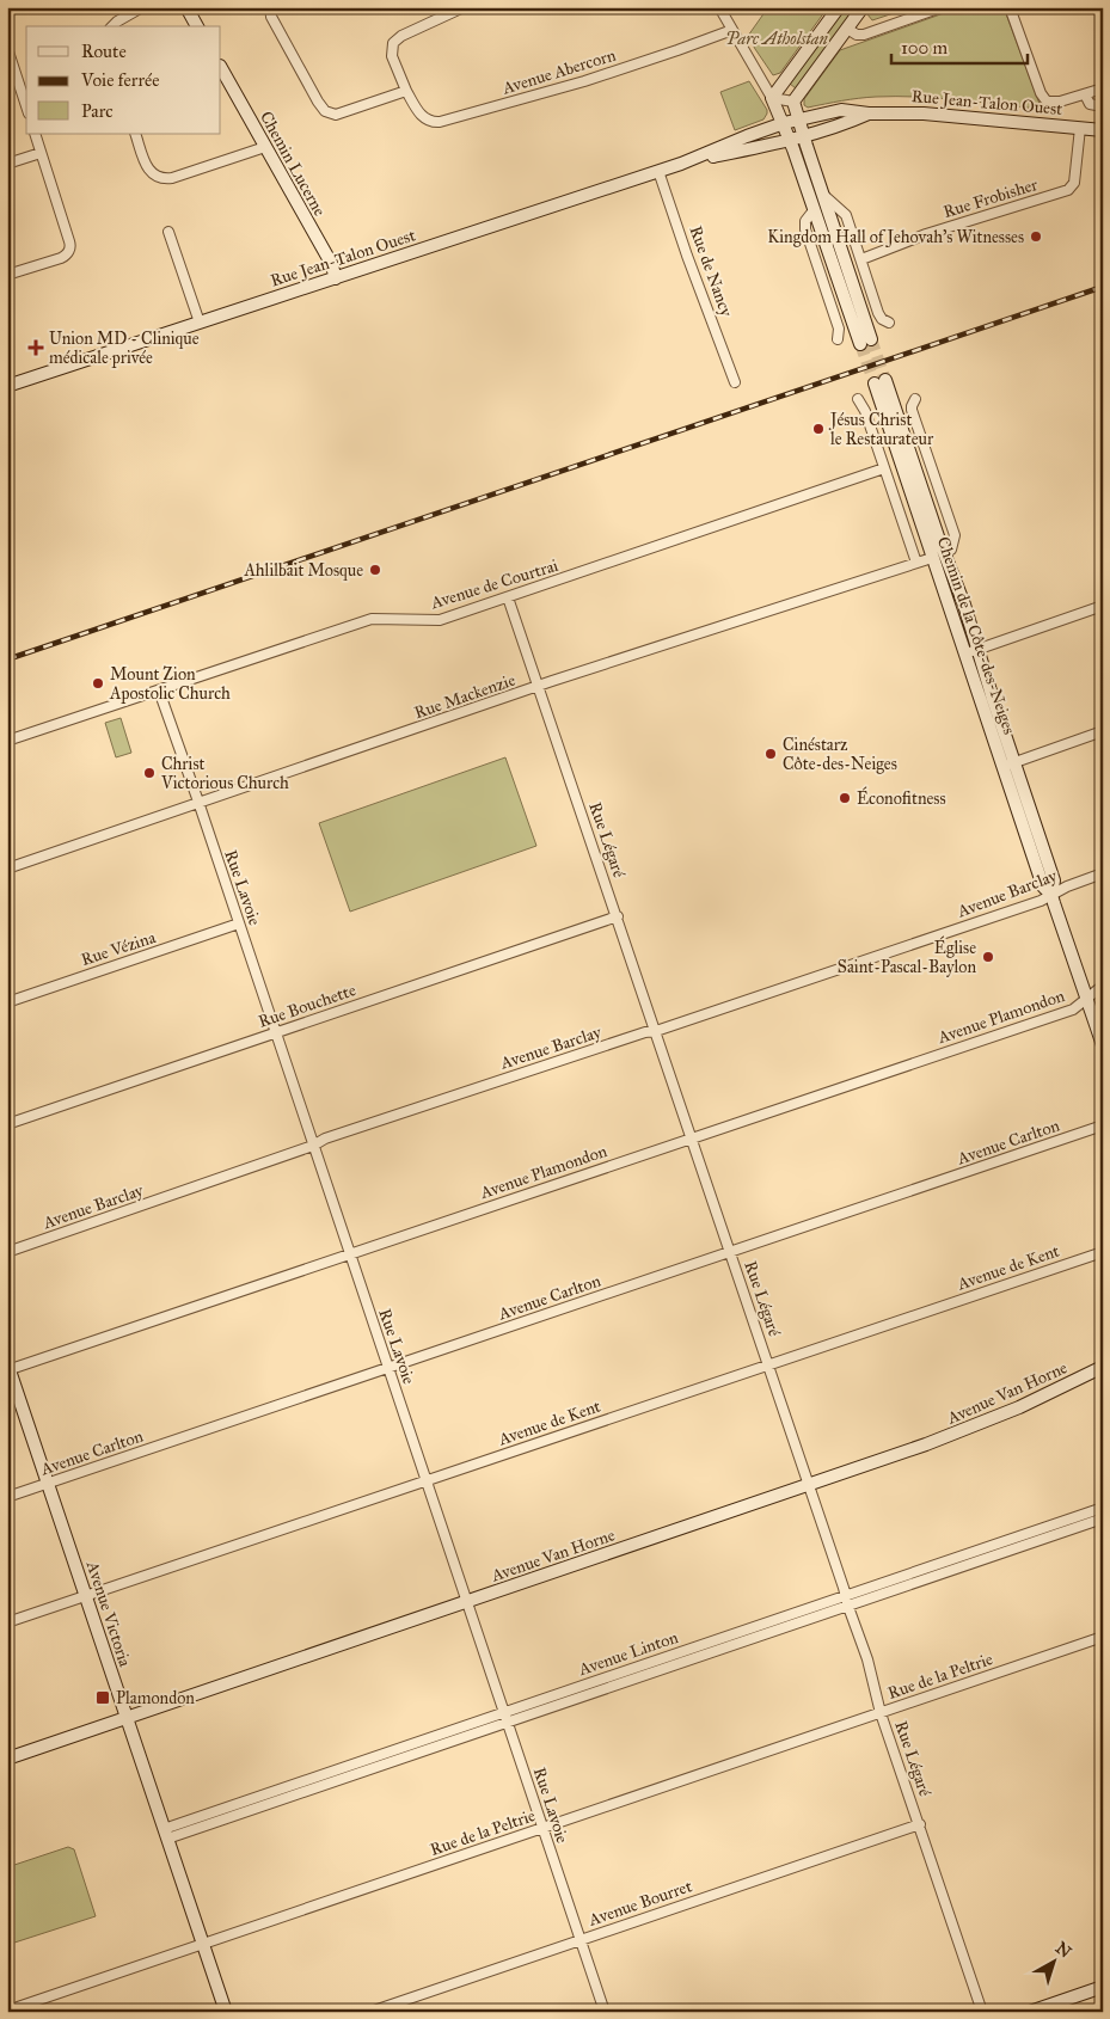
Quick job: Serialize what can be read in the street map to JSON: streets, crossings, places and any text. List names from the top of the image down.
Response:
{
  "streets": {
    "main road": [
      "Rue Jean-Talon Ouest",
      "Chemin Lucerne",
      "Chemin de la Côte-des-Neiges",
      "Avenue Van Horne",
      "Avenue Victoria"
    ],
    "street": [
      "Avenue Abercorn",
      "Rue Frobisher",
      "Rue de Nancy",
      "Avenue de Courtrai",
      "Rue Mackenzie",
      "Rue Légaré",
      "Rue Lavoie",
      "Avenue Barclay",
      "Rue Vézina",
      "Rue Bouchette",
      "Avenue Plamondon",
      "Avenue Carlton",
      "Avenue de Kent",
      "Avenue Linton",
      "Rue de la Peltrie",
      "Avenue Bourret"
    ]
  },
  "crossings": [
    ["Rue Jean-Talon Ouest", "Chemin Lucerne"],
    ["Rue Jean-Talon Ouest", "Rue Frobisher"],
    ["Rue Jean-Talon Ouest", "Rue de Nancy"],
    ["Avenue de Courtrai", "Chemin de la Côte-des-Neiges"],
    ["Avenue de Courtrai", "Rue Légaré"],
    ["Avenue de Courtrai", "Rue Lavoie"],
    ["Chemin de la Côte-des-Neiges", "Rue Mackenzie"],
    ["Chemin de la Côte-des-Neiges", "Avenue Barclay"],
    ["Chemin de la Côte-des-Neiges", "Avenue Plamondon"],
    ["Rue Mackenzie", "Rue Légaré"],
    ["Rue Mackenzie", "Rue Lavoie"],
    ["Rue Légaré", "Avenue Barclay"],
    ["Rue Légaré", "Rue Bouchette"],
    ["Rue Légaré", "Avenue Plamondon"],
    ["Rue Légaré", "Avenue Carlton"],
    ["Rue Légaré", "Avenue de Kent"],
    ["Rue Légaré", "Avenue Van Horne"],
    ["Rue Légaré", "Avenue Linton"],
    ["Rue Légaré", "Rue de la Peltrie"],
    ["Rue Légaré", "Avenue Bourret"],
    ["Rue Lavoie", "Avenue Barclay"],
    ["Rue Lavoie", "Rue Vézina"],
    ["Rue Lavoie", "Rue Bouchette"],
    ["Rue Lavoie", "Avenue Plamondon"],
    ["Rue Lavoie", "Avenue Carlton"],
    ["Rue Lavoie", "Avenue de Kent"],
    ["Rue Lavoie", "Avenue Van Horne"],
    ["Rue Lavoie", "Avenue Linton"],
    ["Rue Lavoie", "Rue de la Peltrie"],
    ["Rue Lavoie", "Avenue Bourret"],
    ["Avenue Plamondon", "Avenue Victoria"],
    ["Avenue Carlton", "Avenue Victoria"],
    ["Avenue de Kent", "Avenue Victoria"],
    ["Avenue Van Horne", "Avenue Victoria"],
    ["Avenue Victoria", "Avenue Linton"],
    ["Avenue Victoria", "Rue de la Peltrie"]
  ],
  "parks": ["Parc Atholstan"],
  "places": {
    "other": [
      "Kingdom Hall of Jehovah's Witnesses",
      "Jésus Christ le Restaurateur",
      "Ahlilbait Mosque",
      "Mount Zion Apostolic Church",
      "Cinéstarz Côte-des-Neiges",
      "Christ Victorious Church",
      "Éconofitness",
      "Église Saint-Pascal-Baylon"
    ],
    "health": ["Union MD - Clinique médicale privée"],
    "transit": ["Plamondon"]
  },
  "legend": ["Route", "Voie ferrée", "Parc"],
  "scale_bar": "100 m",
  "north": "top right"
}
